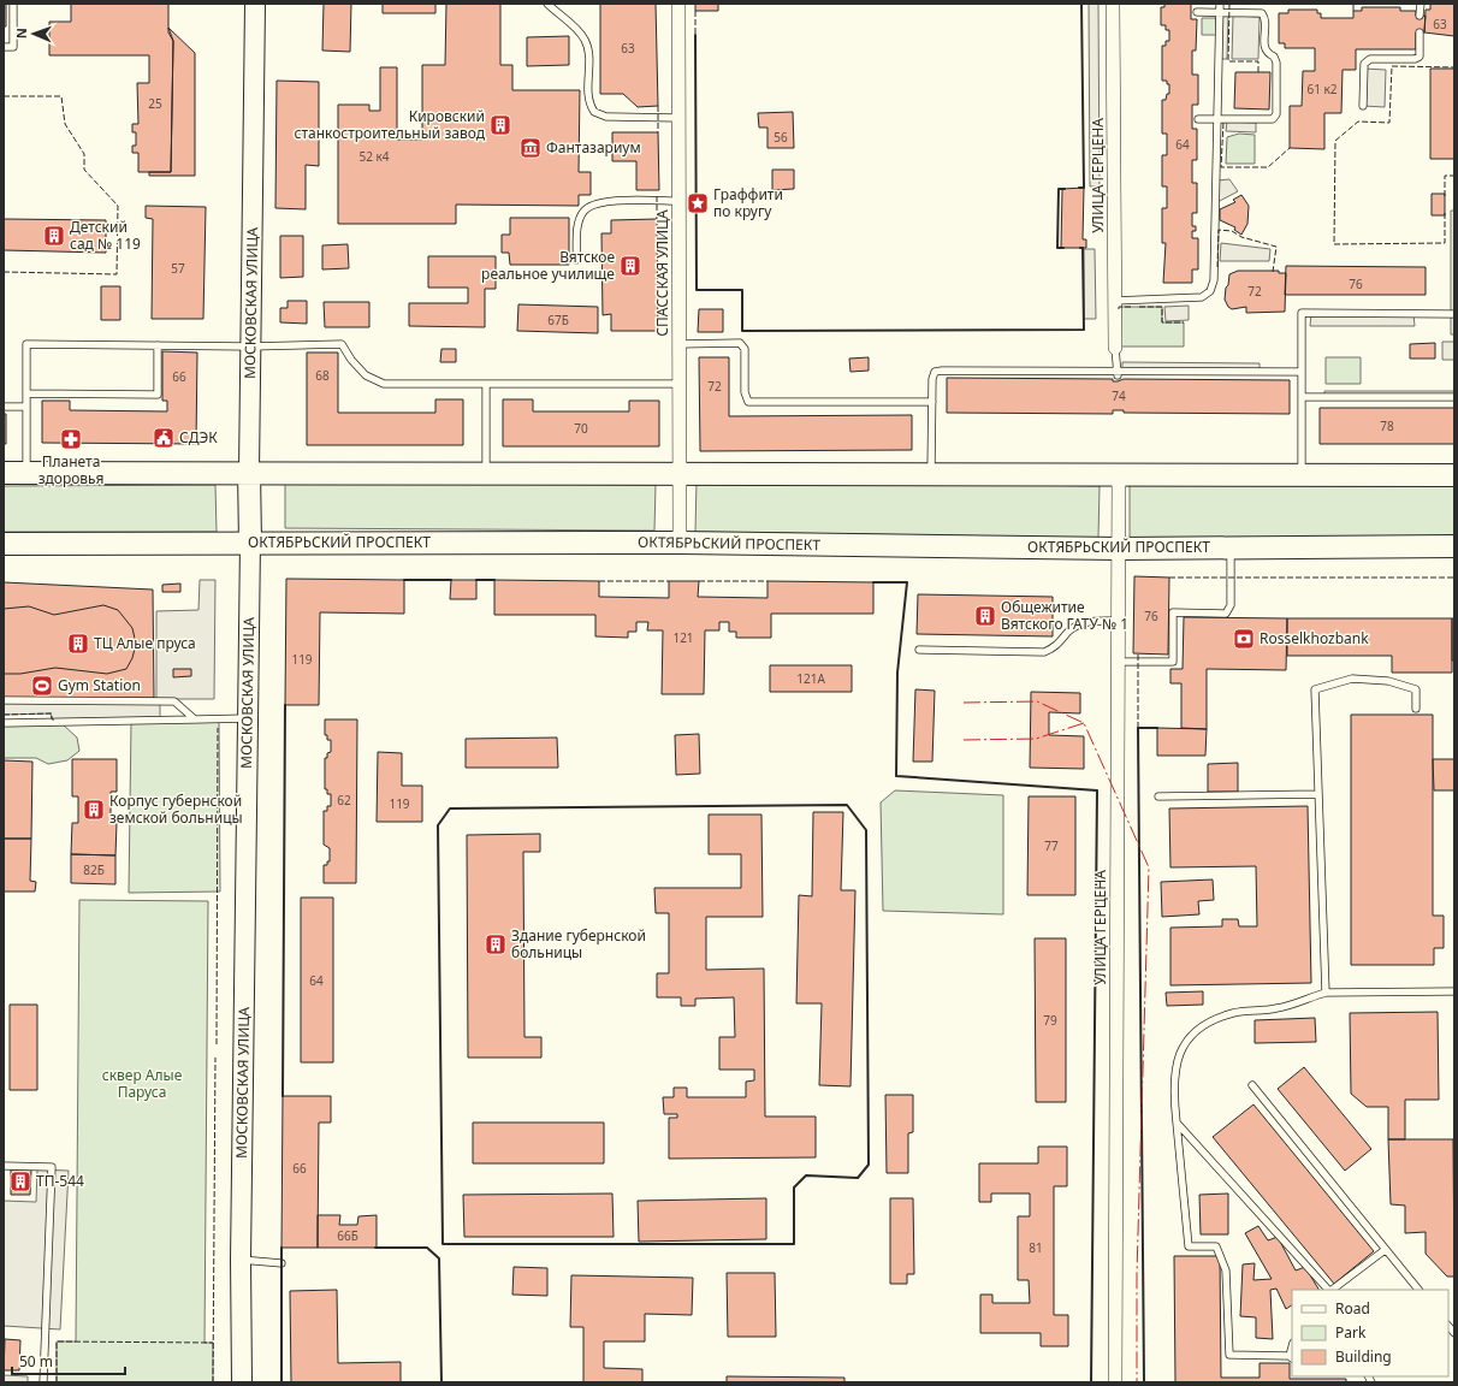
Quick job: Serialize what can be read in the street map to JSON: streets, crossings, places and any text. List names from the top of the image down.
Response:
{
  "streets": {
    "main road": ["МОСКОВСКАЯ УЛИЦА", "ОКТЯБРЬСКИЙ ПРОСПЕКТ"],
    "street": ["УЛИЦА ГЕРЦЕНА", "СПАССКАЯ УЛИЦА"]
  },
  "crossings": [
    ["УЛИЦА ГЕРЦЕНА", "ОКТЯБРЬСКИЙ ПРОСПЕКТ"],
    ["СПАССКАЯ УЛИЦА", "ОКТЯБРЬСКИЙ ПРОСПЕКТ"],
    ["МОСКОВСКАЯ УЛИЦА", "ОКТЯБРЬСКИЙ ПРОСПЕКТ"]
  ],
  "parks": ["сквер Алые Паруса"],
  "places": {
    "building": [
      "Кировский станкостроительный завод",
      "Детский сад № 119",
      "Вятское реальное училище",
      "Общежитие Вятского ГАТУ № 1",
      "ТЦ Алые пруса",
      "Корпус губернской земской больницы",
      "Здание губернской больницы",
      "ТП-544"
    ],
    "museum": ["Фантазариум"],
    "place": ["Граффити по кругу"],
    "public building": ["СДЭК"],
    "pharmacy": ["Планета здоровья"],
    "bank": ["Rosselkhozbank"],
    "sports": ["Gym Station"]
  },
  "house_numbers": [
    "63",
    "63",
    "61 к2",
    "25",
    "56",
    "64",
    "52 к4",
    "57",
    "76",
    "72",
    "67Б",
    "68",
    "66",
    "72",
    "74",
    "78",
    "70",
    "76",
    "121",
    "119",
    "121А",
    "62",
    "119",
    "77",
    "82Б",
    "64",
    "79",
    "66",
    "66Б",
    "81"
  ],
  "legend": ["Road", "Park", "Building"],
  "scale_bar": "50 m",
  "north": "left"
}
